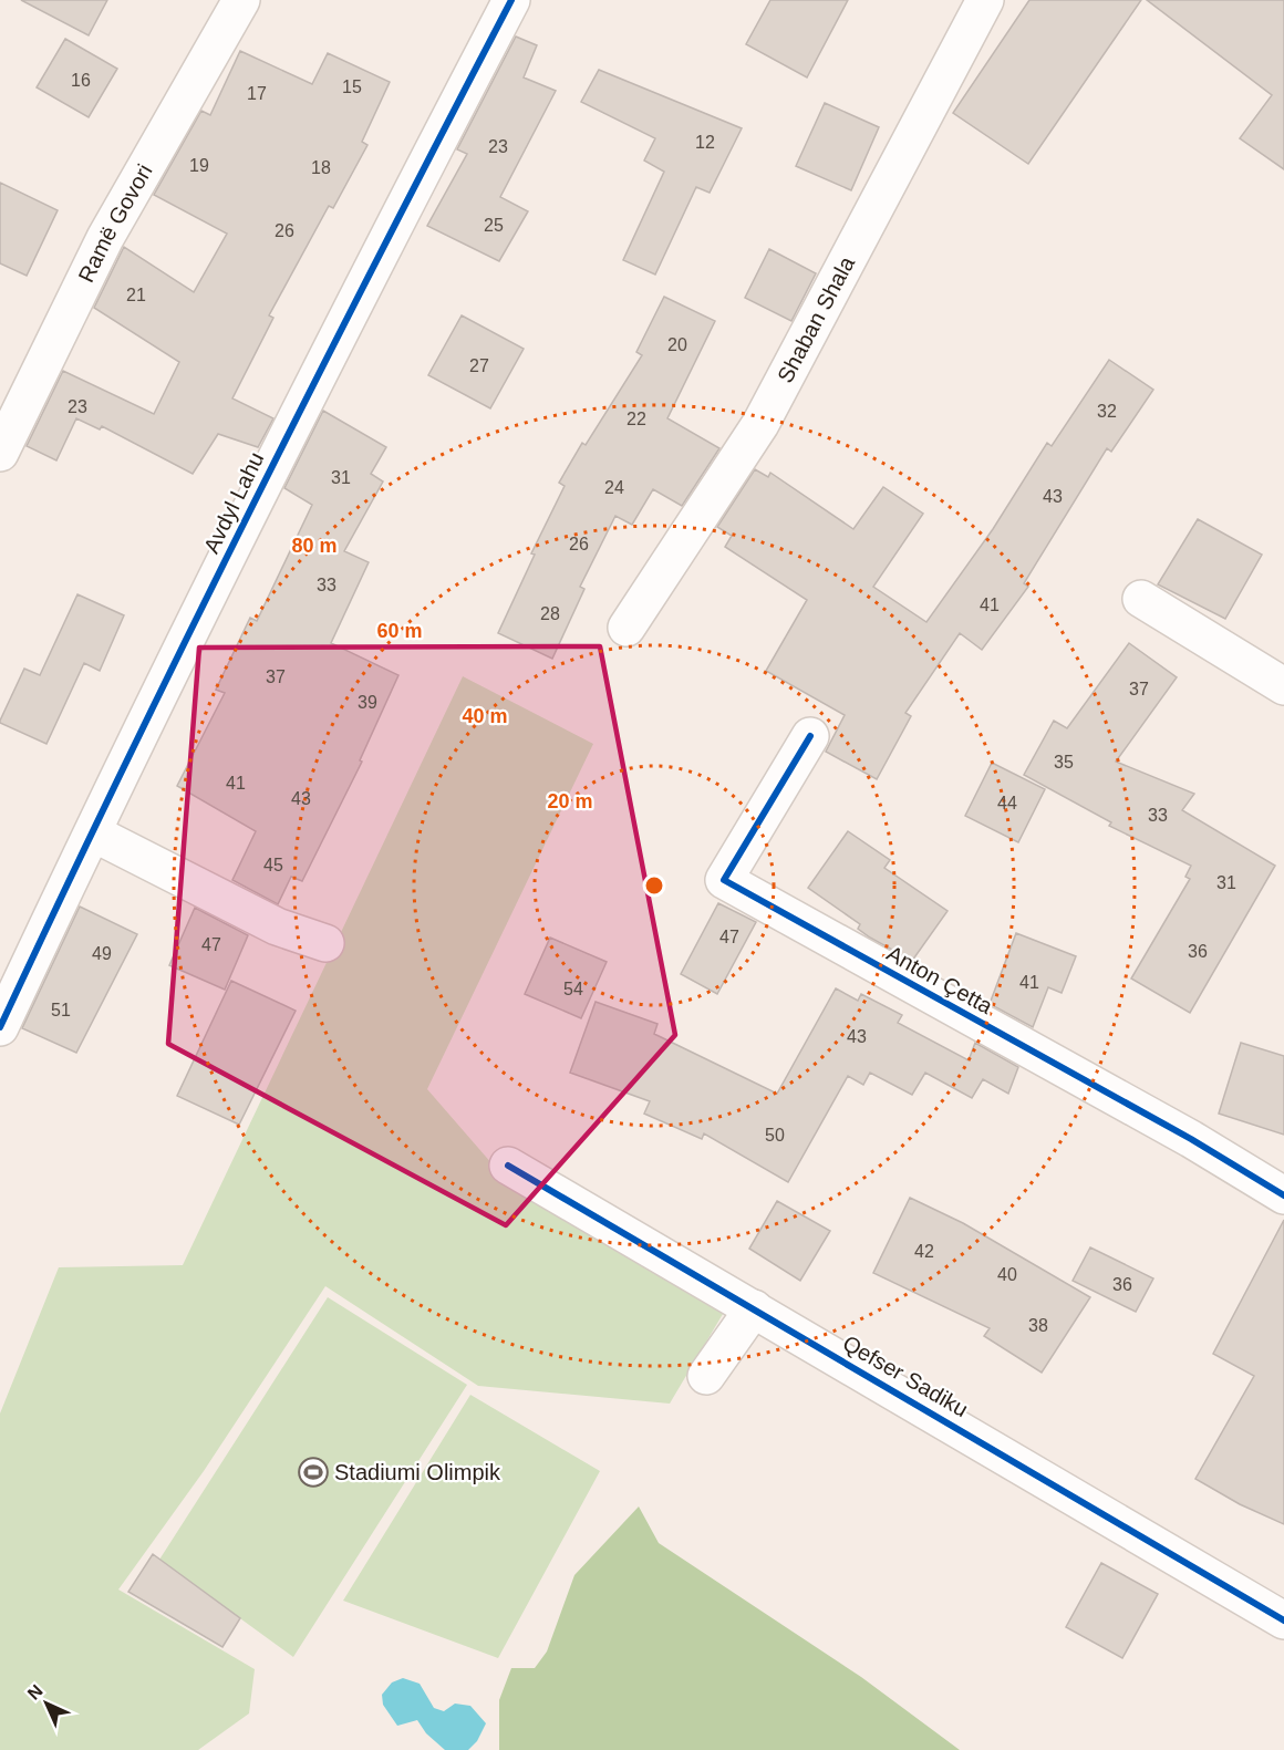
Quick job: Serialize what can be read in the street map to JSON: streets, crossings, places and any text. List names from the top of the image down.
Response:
{
  "streets": {
    "street": [
      "Ramë Govori",
      "Shaban Shala",
      "Avdyl Lahu",
      "Anton Çetta",
      "Qefser Sadiku"
    ]
  },
  "places": {
    "sports": ["Stadiumi Olimpik"]
  },
  "house_numbers": [
    "16",
    "15",
    "17",
    "12",
    "23",
    "19",
    "18",
    "25",
    "26",
    "21",
    "20",
    "27",
    "23",
    "32",
    "22",
    "31",
    "24",
    "43",
    "26",
    "33",
    "41",
    "28",
    "37",
    "37",
    "39",
    "35",
    "41",
    "43",
    "44",
    "33",
    "45",
    "31",
    "47",
    "47",
    "36",
    "49",
    "41",
    "54",
    "51",
    "43",
    "50",
    "42",
    "40",
    "36",
    "38"
  ],
  "north": "top left",
  "rings": [
    "80 m",
    "60 m",
    "40 m",
    "20 m"
  ]
}
